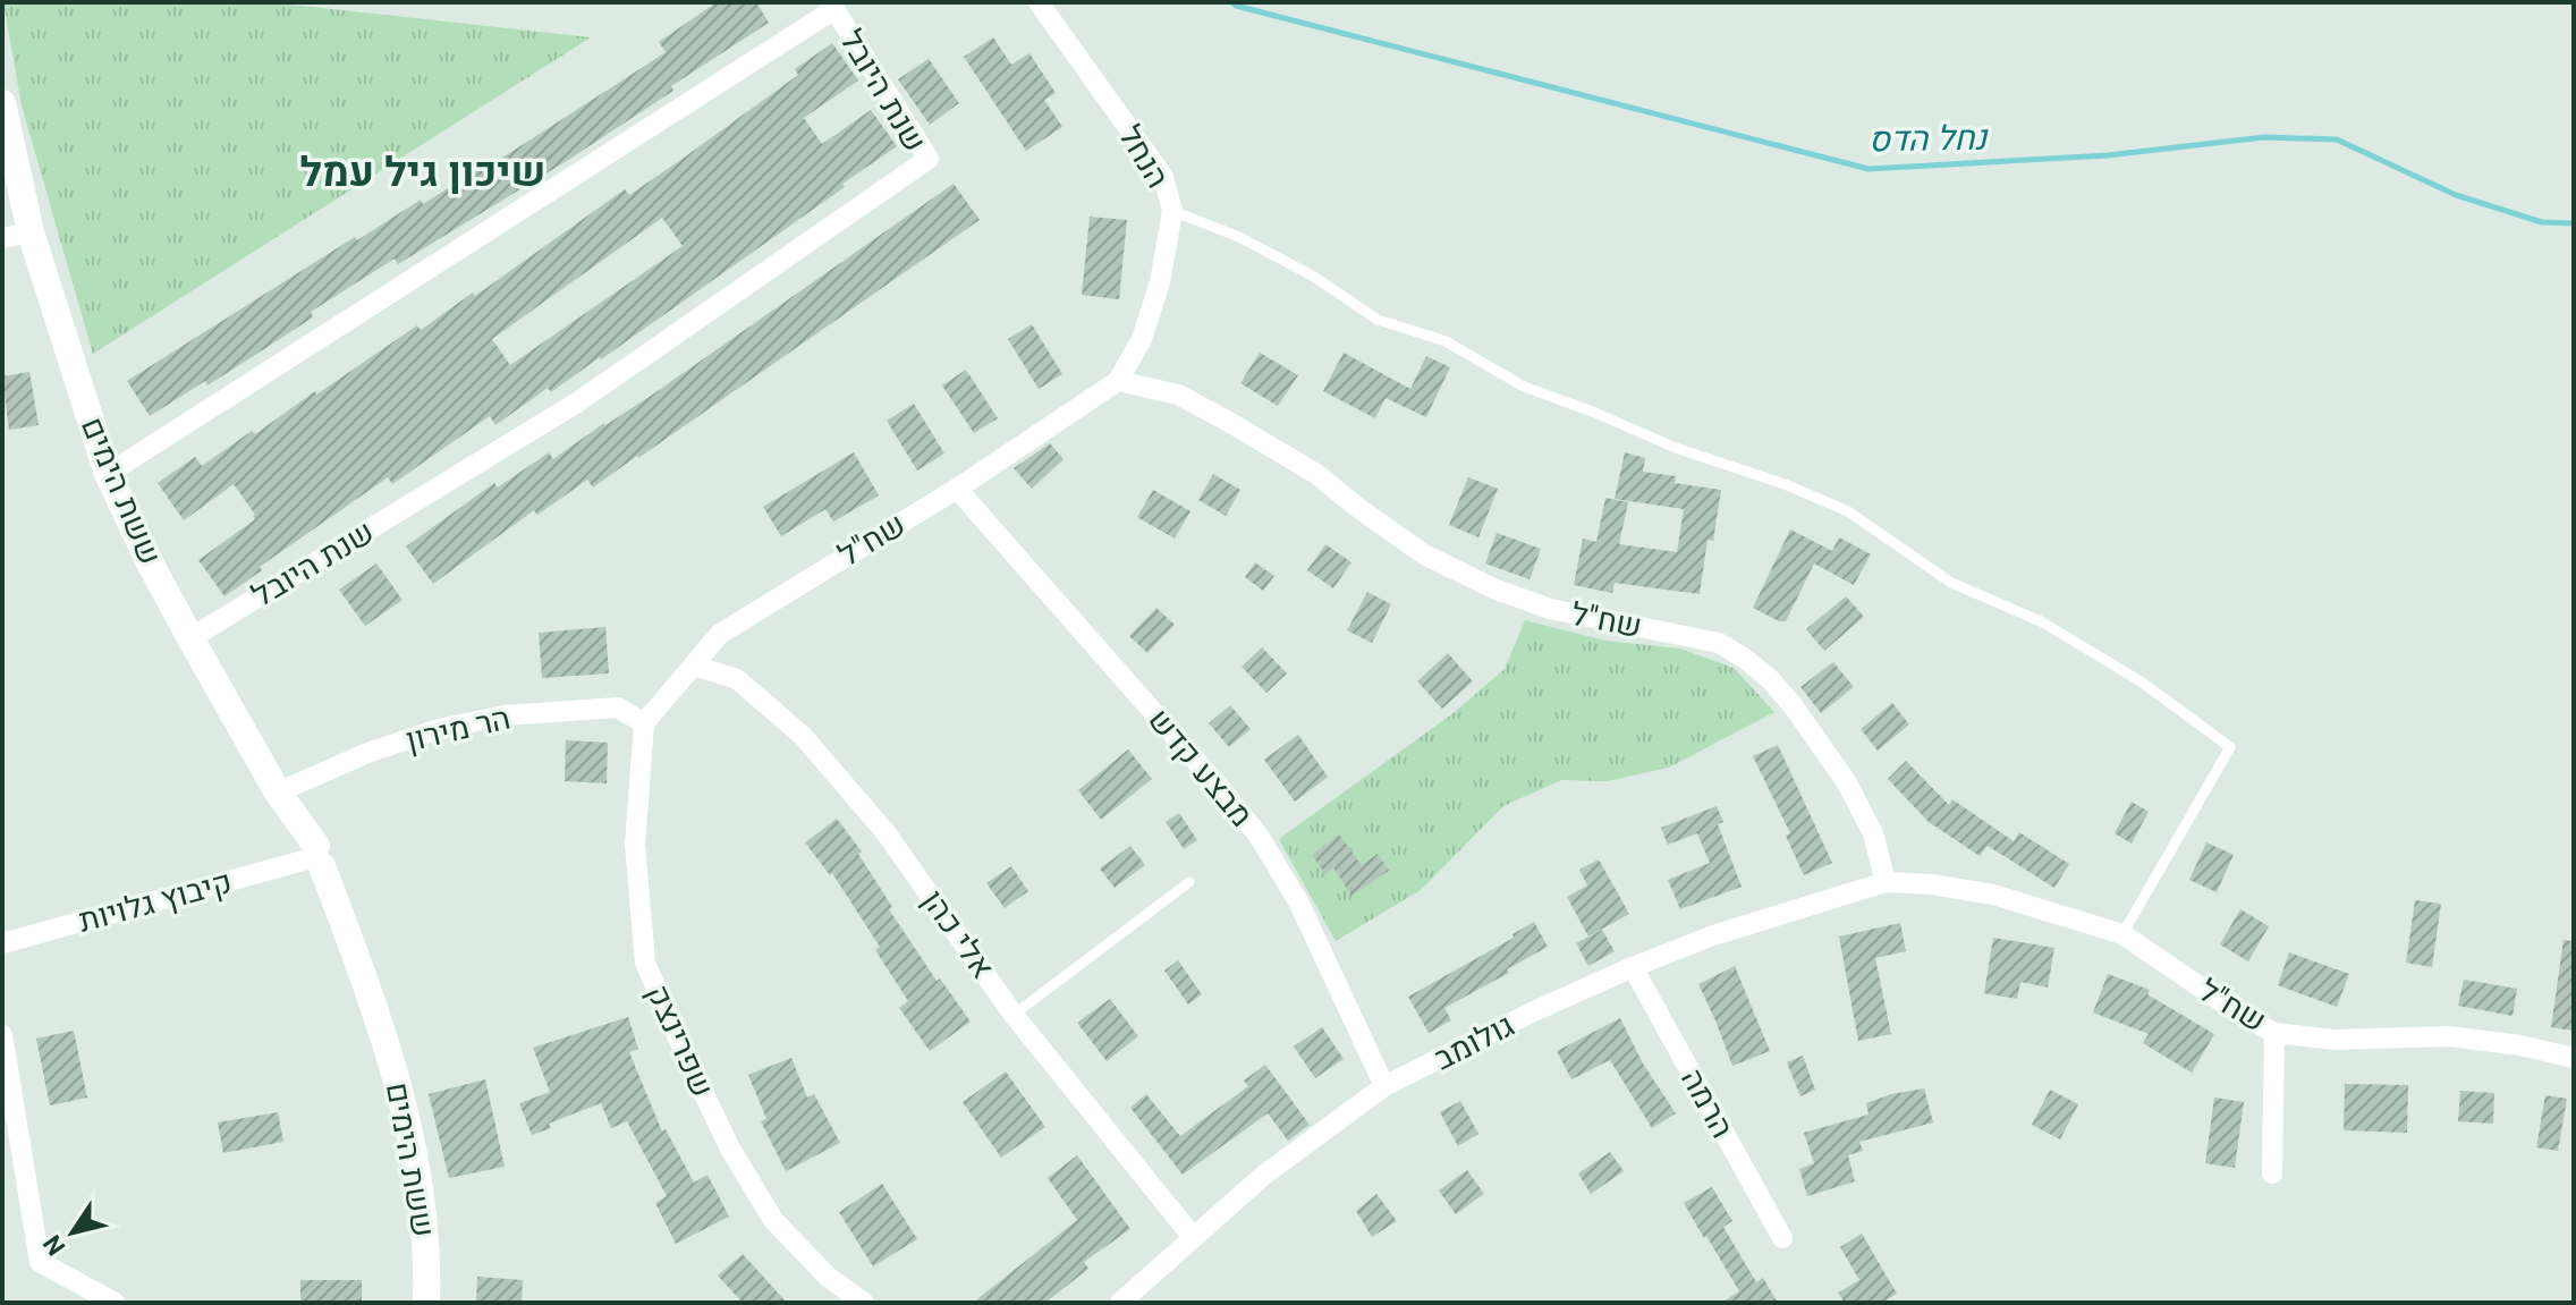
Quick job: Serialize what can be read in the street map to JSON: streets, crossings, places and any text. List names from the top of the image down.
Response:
{
  "streets": {
    "street": [
      "שנת היובל",
      "הנחל",
      "ששת הימים",
      "שח\"ל",
      "הר מירון",
      "מבצע קדש",
      "קיבוץ גלויות",
      "אלי כהן",
      "שפרינצק",
      "גולומב",
      "הרמה"
    ]
  },
  "crossings": [
    ["שנת היובל", "ששת הימים"],
    ["הנחל", "שח\"ל"],
    ["ששת הימים", "הר מירון"],
    ["ששת הימים", "קיבוץ גלויות"],
    ["שח\"ל", "הר מירון"],
    ["שח\"ל", "מבצע קדש"],
    ["שח\"ל", "אלי כהן"],
    ["שח\"ל", "שפרינצק"],
    ["שח\"ל", "גולומב"],
    ["הר מירון", "שפרינצק"],
    ["מבצע קדש", "גולומב"],
    ["אלי כהן", "גולומב"],
    ["גולומב", "הרמה"]
  ],
  "districts": ["שיכון גיל עמל"],
  "water": ["נחל הדס"],
  "north": "bottom left"
}
